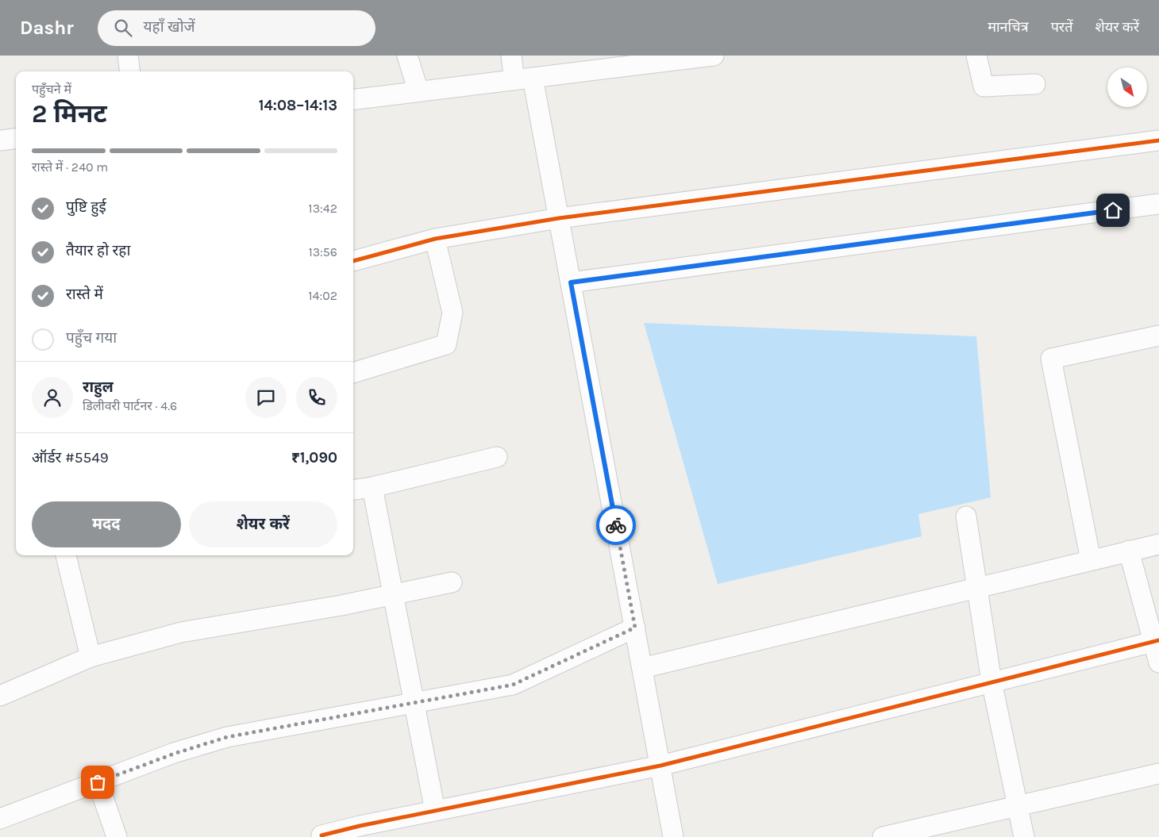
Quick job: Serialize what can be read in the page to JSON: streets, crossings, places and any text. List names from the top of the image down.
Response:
{
  "north": "bottom right",
  "page": {
    "header": "Dashr",
    "search": "यहाँ खोजें",
    "nav": ["मानचित्र", "परतें", "शेयर करें"],
    "heading": ["2 मिनट", "पहुँचने में", "14:08–14:13"],
    "panel": [
      "राहुल",
      "डिलीवरी पार्टनर · 4.6",
      "ऑर्डर #5549",
      "₹1,090"
    ],
    "bar": "रास्ते में · 240 m",
    "list": [
      ["पुष्टि हुई", "13:42"],
      ["तैयार हो रहा", "13:56"],
      ["रास्ते में", "14:02"],
      "पहुँच गया"
    ],
    "buttons": ["मदद", "शेयर करें"]
  }
}
